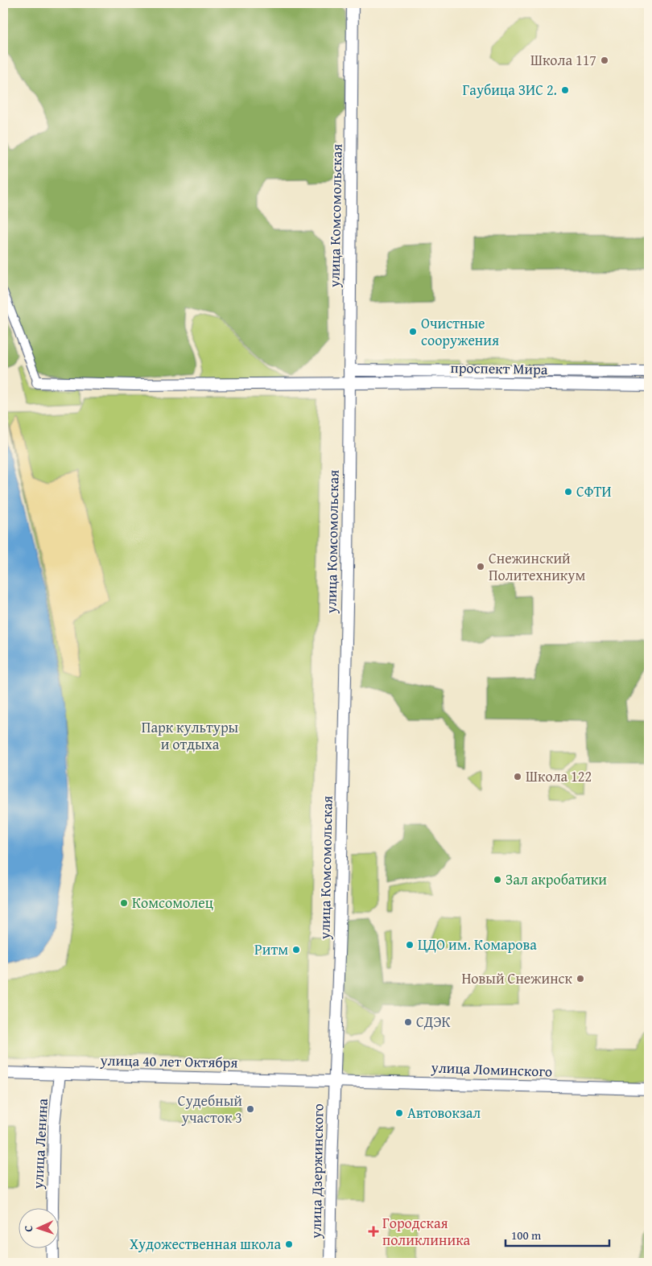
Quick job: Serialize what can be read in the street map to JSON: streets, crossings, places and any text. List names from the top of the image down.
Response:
{
  "streets": {
    "street": [
      "улица Комсомольская",
      "проспект Мира",
      "улица 40 лет Октября",
      "улица Ломинского",
      "улица Ленина",
      "улица Дзержинского"
    ]
  },
  "crossings": [
    ["улица Комсомольская", "проспект Мира"],
    ["улица Комсомольская", "улица 40 лет Октября"],
    ["улица Комсомольская", "улица Ломинского"],
    ["улица Комсомольская", "улица Дзержинского"],
    ["улица 40 лет Октября", "улица Ломинского"],
    ["улица 40 лет Октября", "улица Ленина"],
    ["улица 40 лет Октября", "улица Дзержинского"],
    ["улица Ломинского", "улица Дзержинского"]
  ],
  "parks": ["Парк культуры и отдыха"],
  "places": {
    "other": [
      "Школа 117",
      "Гаубица ЗИС 2.",
      "Очистные сооружения",
      "СФТИ",
      "Снежинский Политехникум",
      "Школа 122",
      "Зал акробатики",
      "Комсомолец",
      "ЦДО им. Комарова",
      "Ритм",
      "Новый Снежинск",
      "СДЭК",
      "Судебный участок 3",
      "Автовокзал",
      "Художественная школа"
    ],
    "health": ["Городская поликлиника"]
  },
  "scale_bar": "100 m",
  "north": "left"
}
